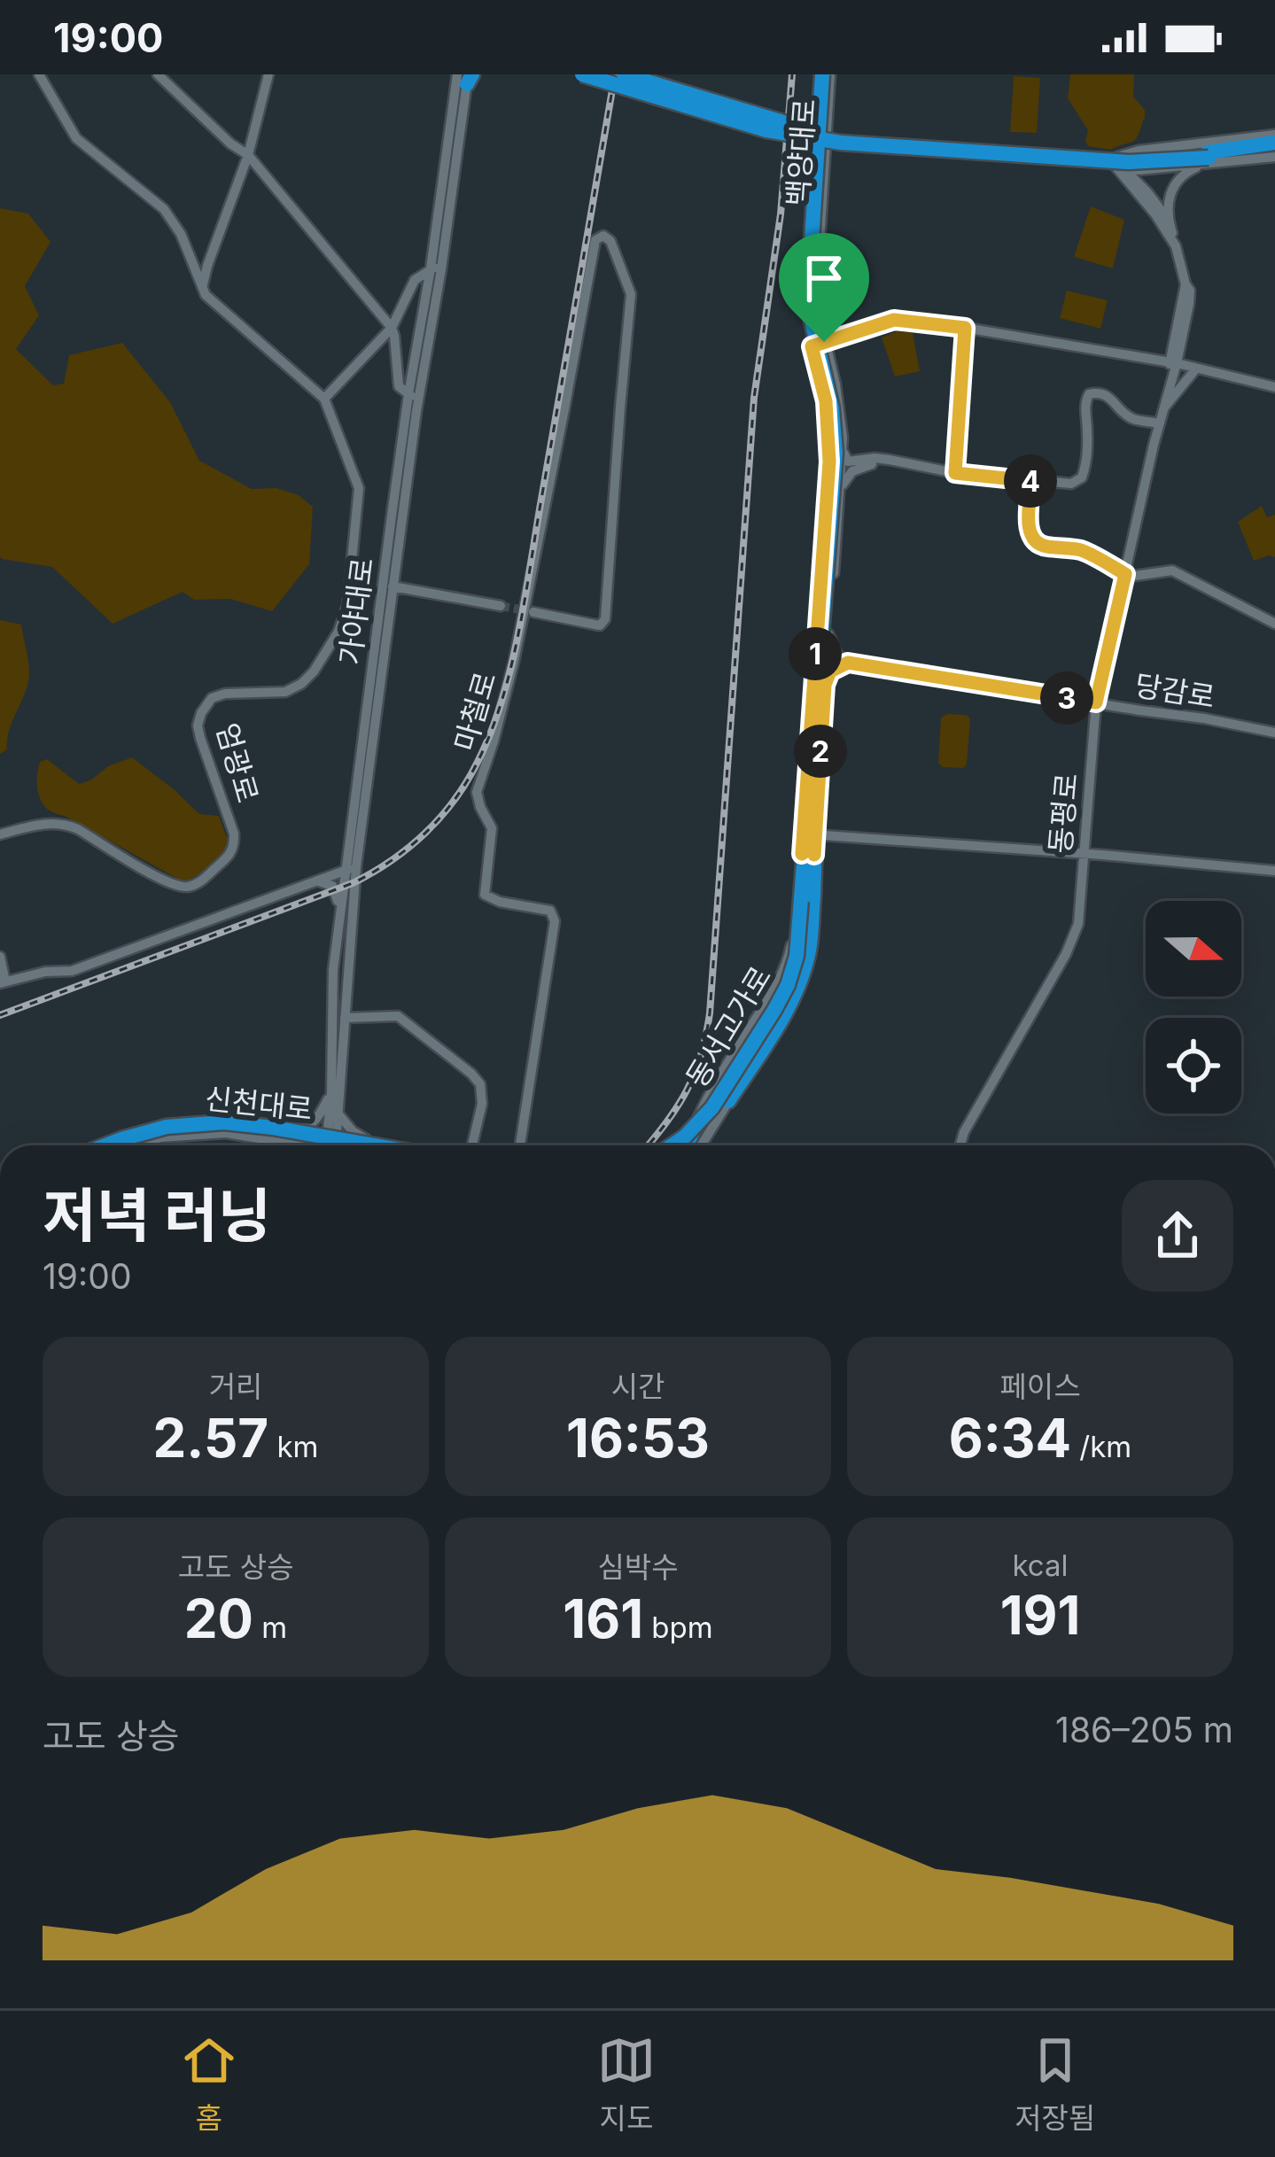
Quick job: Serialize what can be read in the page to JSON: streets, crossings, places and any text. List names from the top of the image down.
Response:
{
  "streets": {
    "highway": ["동서고가로"],
    "main road": [
      "백양대로",
      "가야대로",
      "당감로",
      "마철로",
      "엄광로",
      "동평로",
      "신천대로"
    ]
  },
  "crossings": [
    ["백양대로", "당감로"],
    ["백양대로", "동서고가로"],
    ["가야대로", "신천대로"],
    ["당감로", "동평로"]
  ],
  "north": "right",
  "page": {
    "status": "19:00",
    "pins": [
      "4",
      "1",
      "3",
      "2"
    ],
    "heading": ["저녁 러닝", "19:00"],
    "stats": [
      ["거리", "2.57 km"],
      ["시간", "16:53"],
      ["페이스", "6:34 /km"],
      ["고도 상승", "20 m"],
      ["심박수", "161 bpm"],
      ["kcal", "191"]
    ],
    "chart": ["고도 상승", "186–205 m"],
    "tabs": ["홈", "지도", "저장됨"]
  }
}
